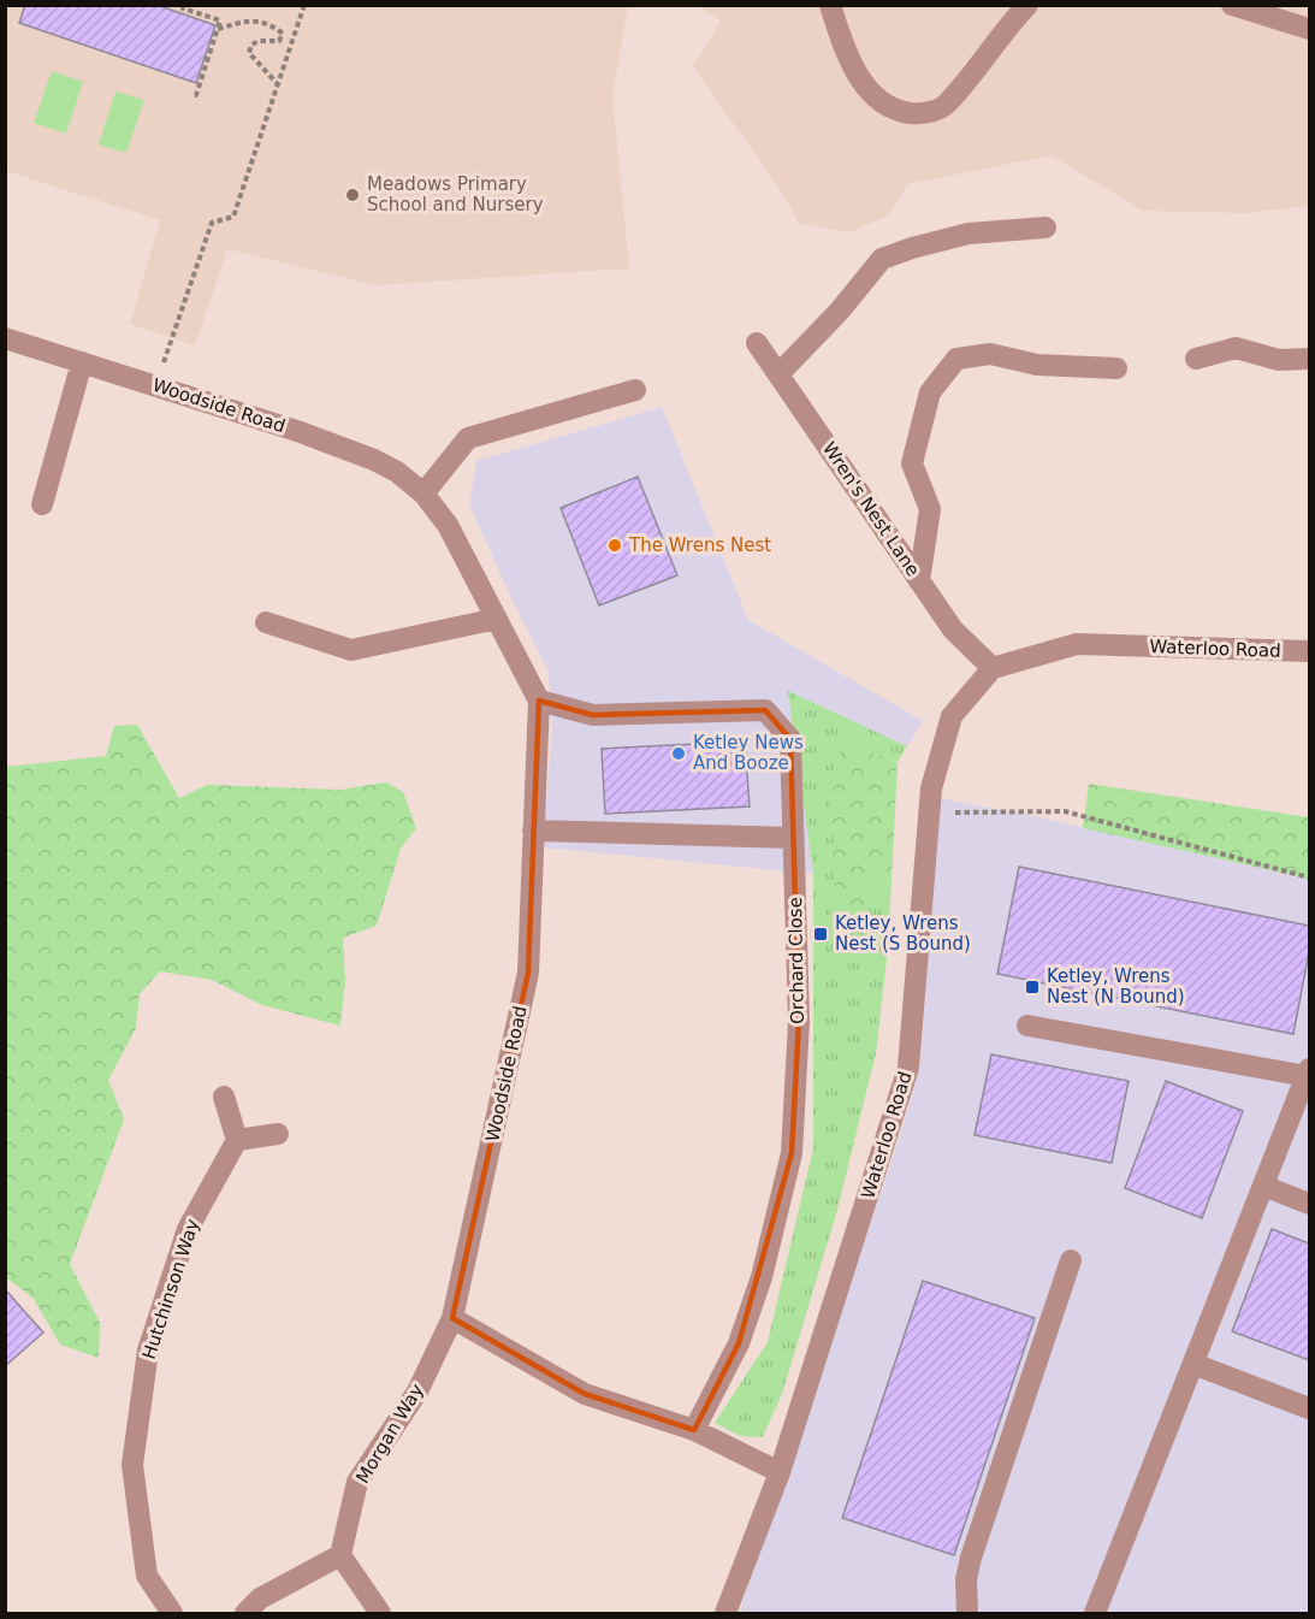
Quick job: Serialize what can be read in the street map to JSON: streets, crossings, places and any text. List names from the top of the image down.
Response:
{
  "streets": {
    "street": [
      "Woodside Road",
      "Wren's Nest Lane",
      "Waterloo Road",
      "Orchard Close",
      "Hutchinson Way",
      "Morgan Way"
    ]
  },
  "crossings": [
    ["Woodside Road", "Orchard Close"],
    ["Woodside Road", "Morgan Way"],
    ["Wren's Nest Lane", "Waterloo Road"]
  ],
  "places": {
    "other": ["Meadows Primary School and Nursery", "The Wrens Nest", "Ketley News And Booze"],
    "transit": ["Ketley, Wrens Nest (S Bound)", "Ketley, Wrens Nest (N Bound)"]
  }
}
